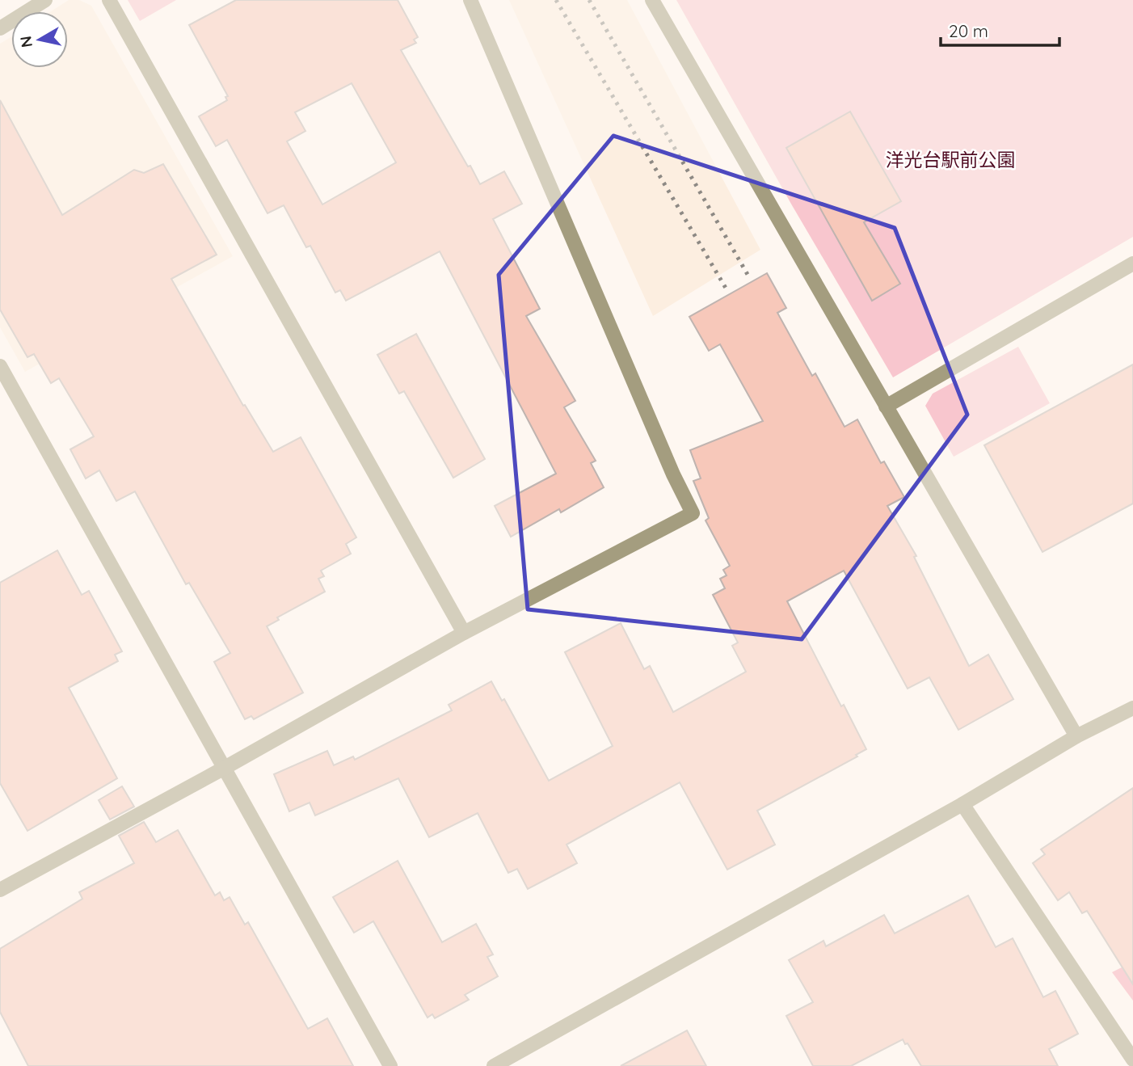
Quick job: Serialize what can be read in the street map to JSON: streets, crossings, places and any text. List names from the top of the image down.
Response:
{
  "parks": ["洋光台駅前公園"],
  "scale_bar": "20 m",
  "north": "left"
}
